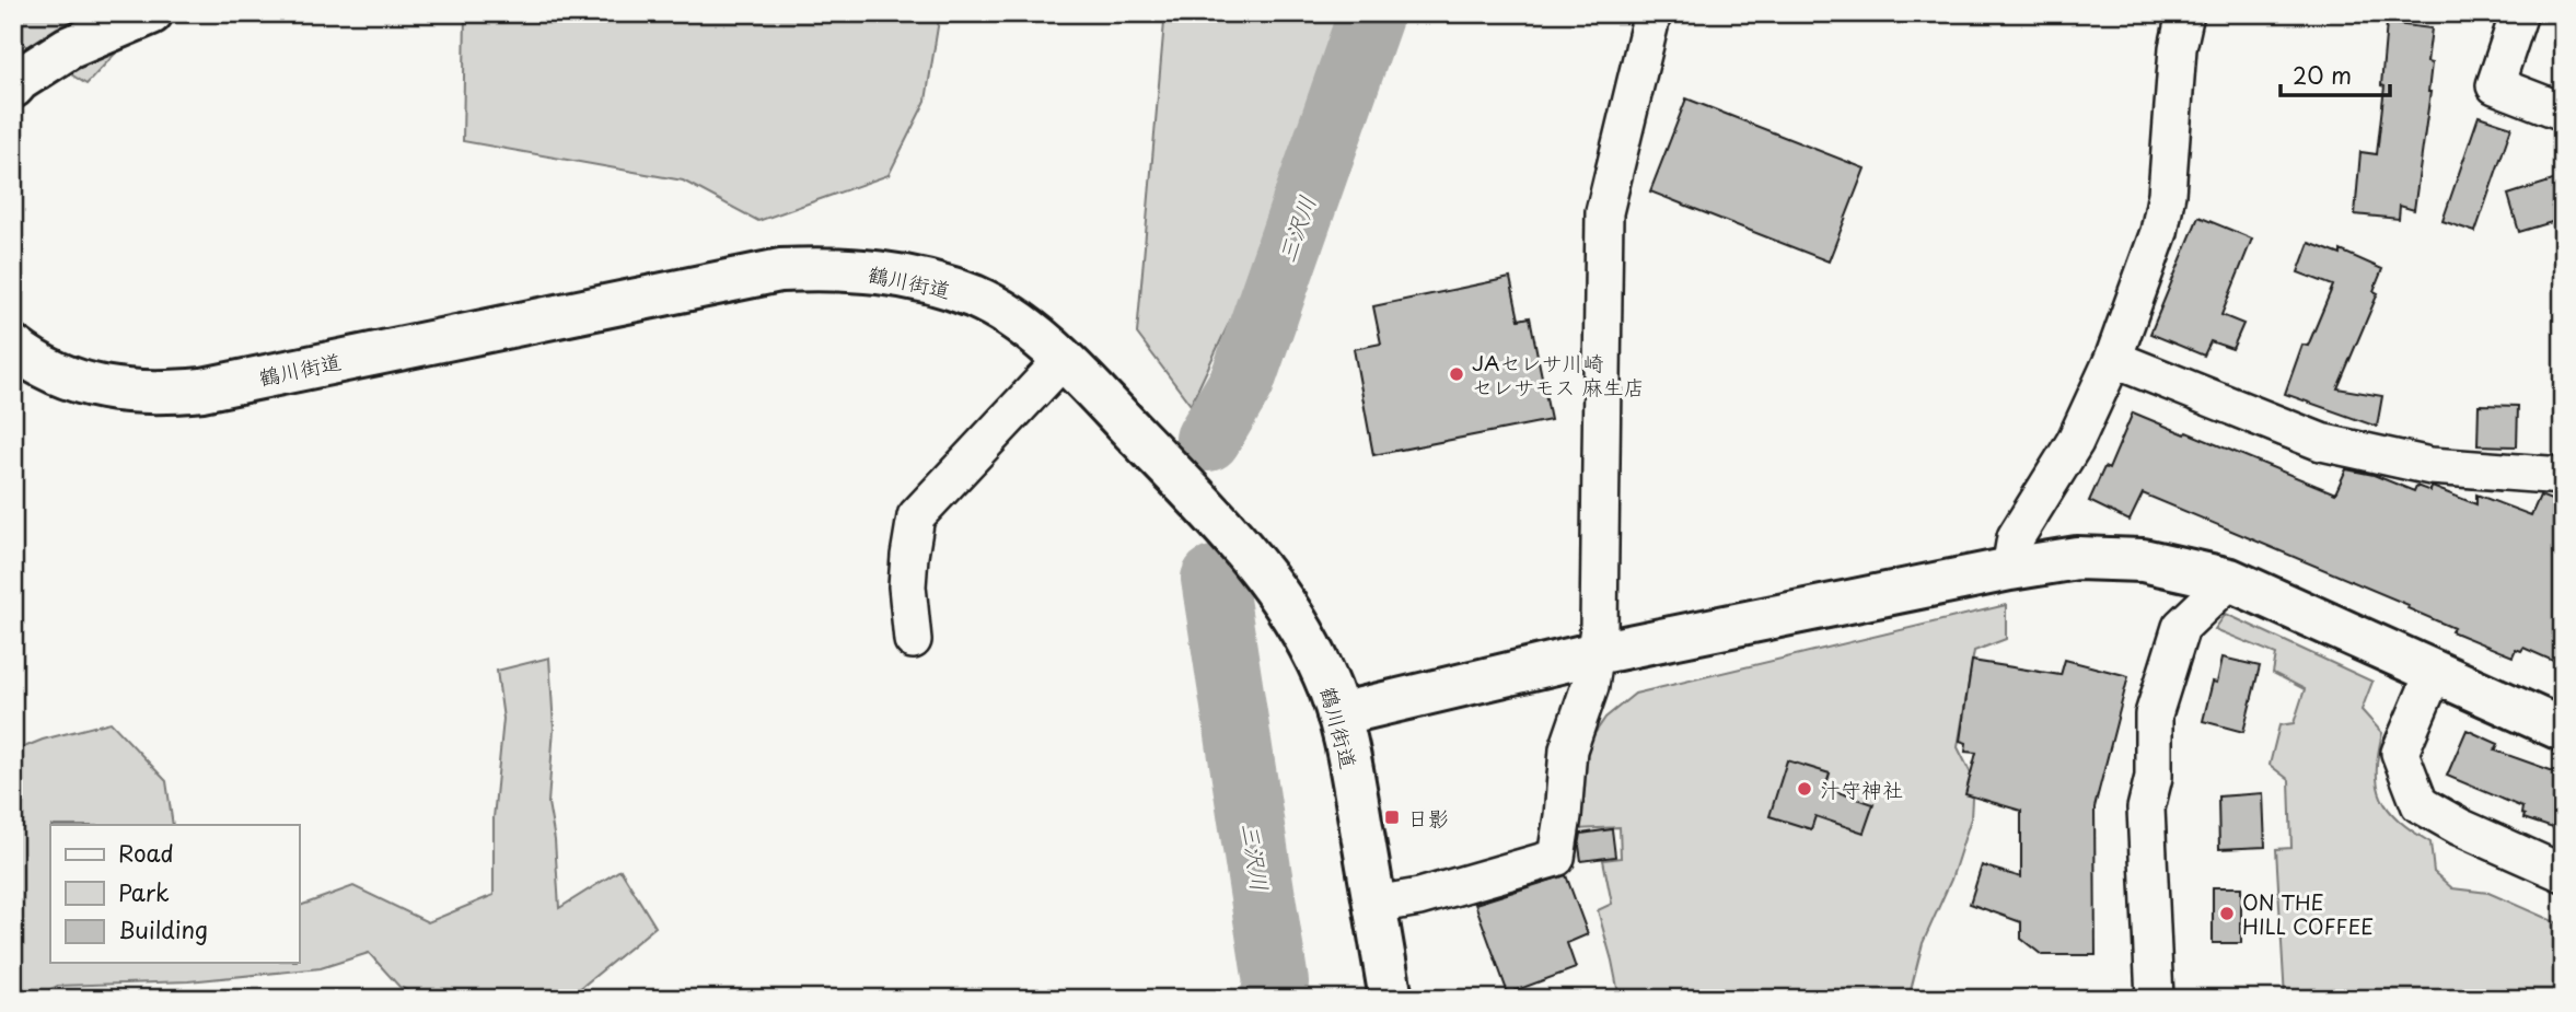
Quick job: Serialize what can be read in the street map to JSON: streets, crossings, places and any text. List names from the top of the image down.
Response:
{
  "streets": {
    "main road": ["鶴川街道"]
  },
  "water": ["三沢川"],
  "places": {
    "other": ["JAセレサ川崎 セレサモス 麻生店", "汁守神社", "ON THE HILL COFFEE"],
    "transit": ["日影"]
  },
  "legend": ["Road", "Park", "Building"],
  "scale_bar": "20 m"
}
